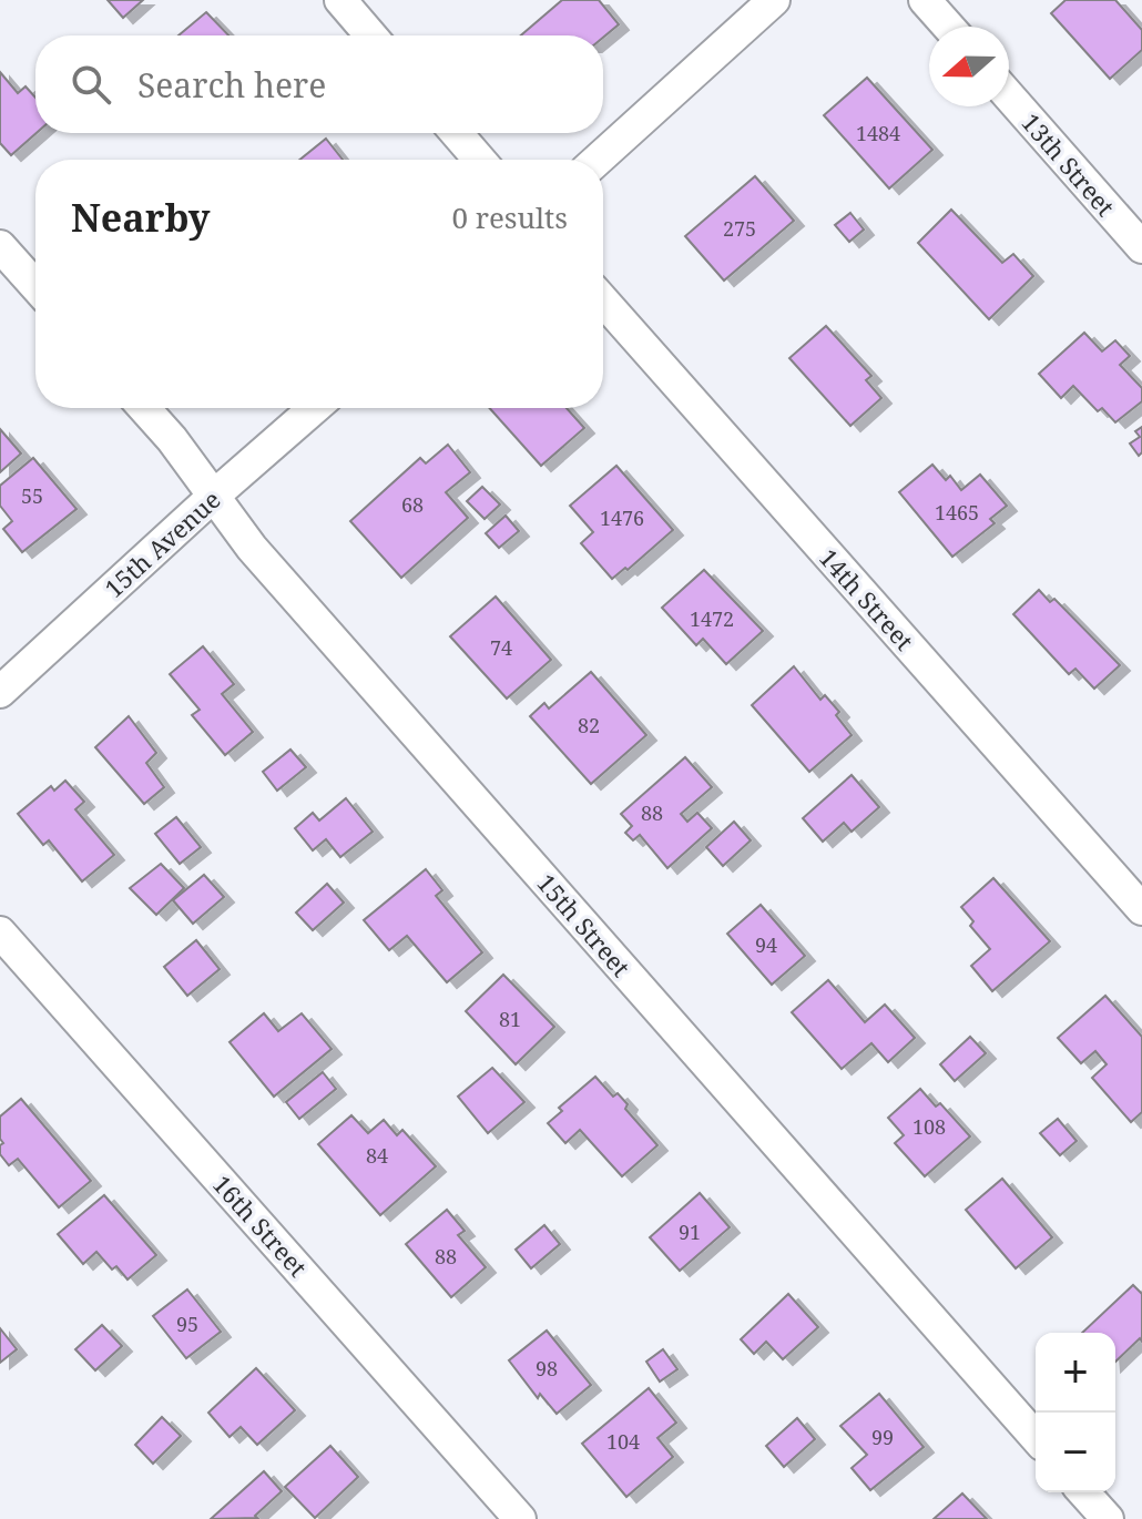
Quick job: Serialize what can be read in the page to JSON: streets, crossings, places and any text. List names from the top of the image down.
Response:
{
  "streets": {
    "street": [
      "13th Street",
      "15th Avenue",
      "14th Street",
      "15th Street",
      "16th Street"
    ]
  },
  "crossings": [
    ["15th Avenue", "15th Street"]
  ],
  "house_numbers": [
    "1484",
    "275",
    "55",
    "68",
    "1465",
    "1476",
    "1472",
    "74",
    "82",
    "88",
    "94",
    "81",
    "108",
    "84",
    "91",
    "88",
    "95",
    "98",
    "99",
    "104"
  ],
  "north": "left",
  "page": {
    "search": "Search here",
    "heading": ["Nearby", "0 results"],
    "map_buttons": ["+", "−"]
  }
}
